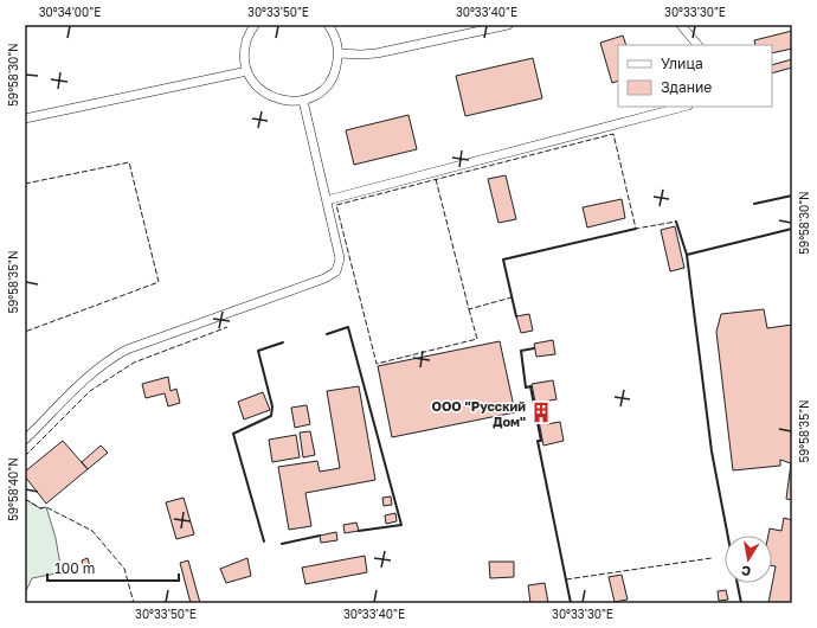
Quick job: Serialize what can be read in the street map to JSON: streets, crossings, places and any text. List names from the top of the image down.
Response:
{
  "places": {
    "building": ["ООО \"Русский Дом\""]
  },
  "legend": ["Улица", "Здание"],
  "scale_bar": "100 m",
  "north": "bottom",
  "coordinates": [
    "30°34'00\"E",
    "30°33'50\"E",
    "30°33'40\"E",
    "30°33'30\"E",
    "59°58'30\"N",
    "59°58'35\"N",
    "59°58'40\"N"
  ]
}
